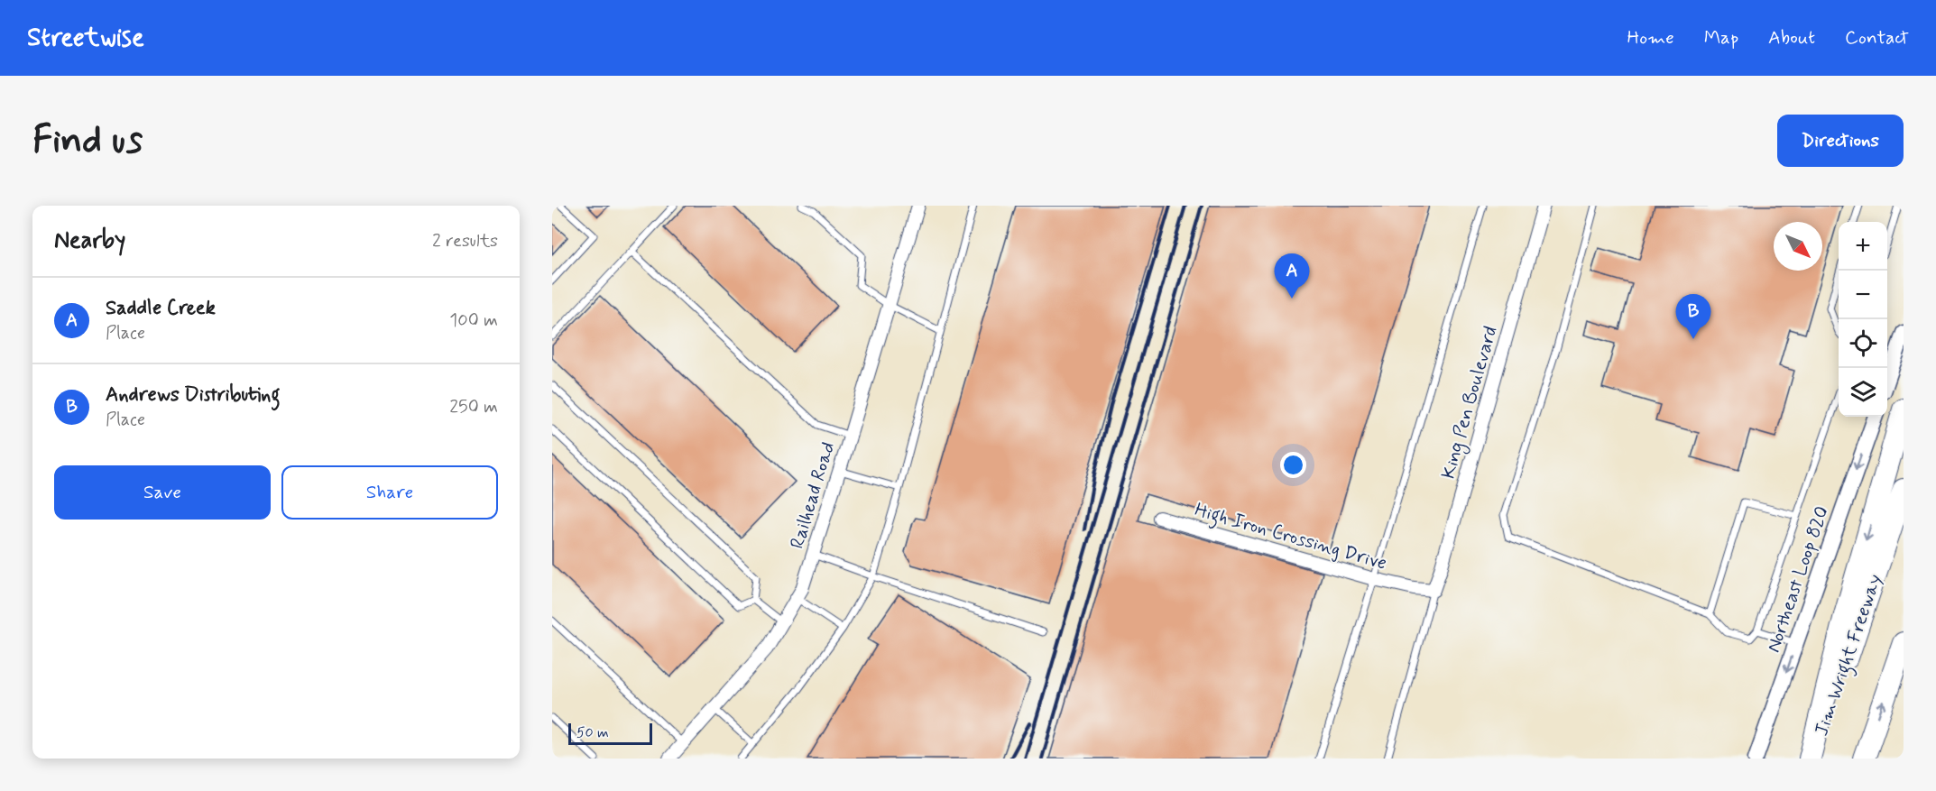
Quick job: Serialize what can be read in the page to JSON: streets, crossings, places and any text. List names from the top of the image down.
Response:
{
  "streets": {
    "highway": ["Jim Wright Freeway"],
    "street": [
      "King Pen Boulevard",
      "Railhead Road",
      "High Iron Crossing Drive",
      "Northeast Loop 820"
    ]
  },
  "crossings": [
    ["King Pen Boulevard", "High Iron Crossing Drive"]
  ],
  "one_way": ["Northeast Loop 820"],
  "scale_bar": "50 m",
  "north": "bottom right",
  "page": {
    "header": "Streetwise",
    "nav": [
      "Home",
      "Map",
      "About",
      "Contact"
    ],
    "buttons": [
      "Directions",
      ["Save", "Share"]
    ],
    "title": "Find us",
    "heading": ["Nearby", "2 results"],
    "map_buttons": ["+", "−"],
    "pins": ["A", "B"],
    "list": [
      {
        "mark": "A",
        "name": "Saddle Creek",
        "note": "Place",
        "value": "100 m"
      },
      {
        "mark": "B",
        "name": "Andrews Distributing",
        "note": "Place",
        "value": "250 m"
      }
    ],
    "scale": "50 m"
  }
}
